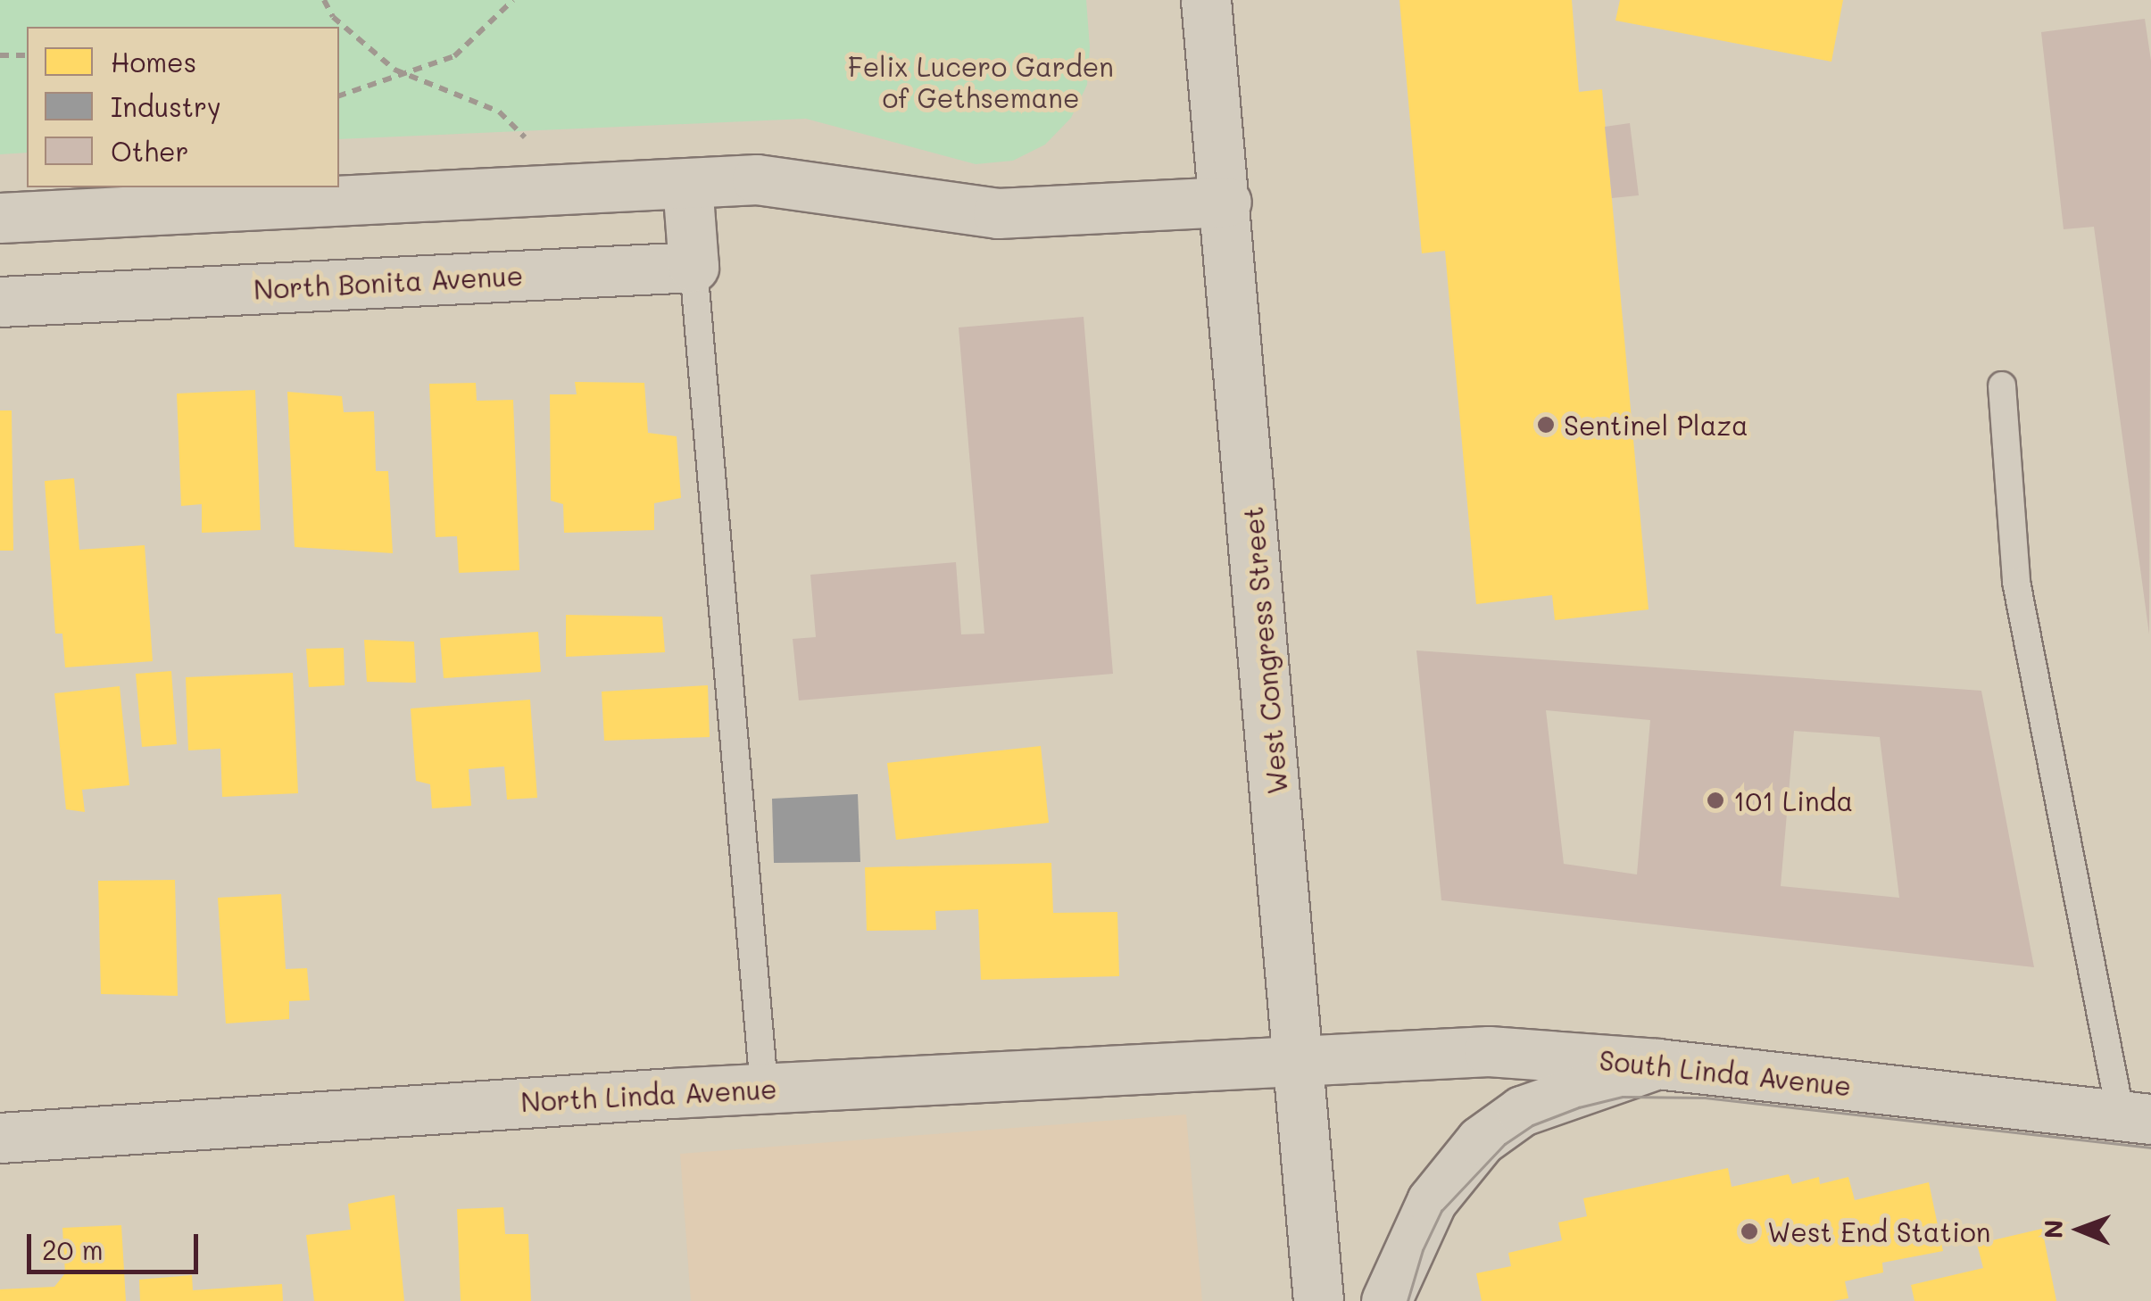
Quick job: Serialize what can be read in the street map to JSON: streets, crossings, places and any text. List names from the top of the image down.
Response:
{
  "streets": {
    "street": [
      "North Bonita Avenue",
      "West Congress Street",
      "South Linda Avenue",
      "North Linda Avenue"
    ]
  },
  "crossings": [
    ["West Congress Street", "South Linda Avenue"],
    ["West Congress Street", "North Linda Avenue"],
    ["South Linda Avenue", "North Linda Avenue"]
  ],
  "parks": ["Felix Lucero Garden of Gethsemane"],
  "places": ["Sentinel Plaza", "101 Linda", "West End Station"],
  "legend": ["Homes", "Industry", "Other"],
  "scale_bar": "20 m",
  "north": "left"
}
